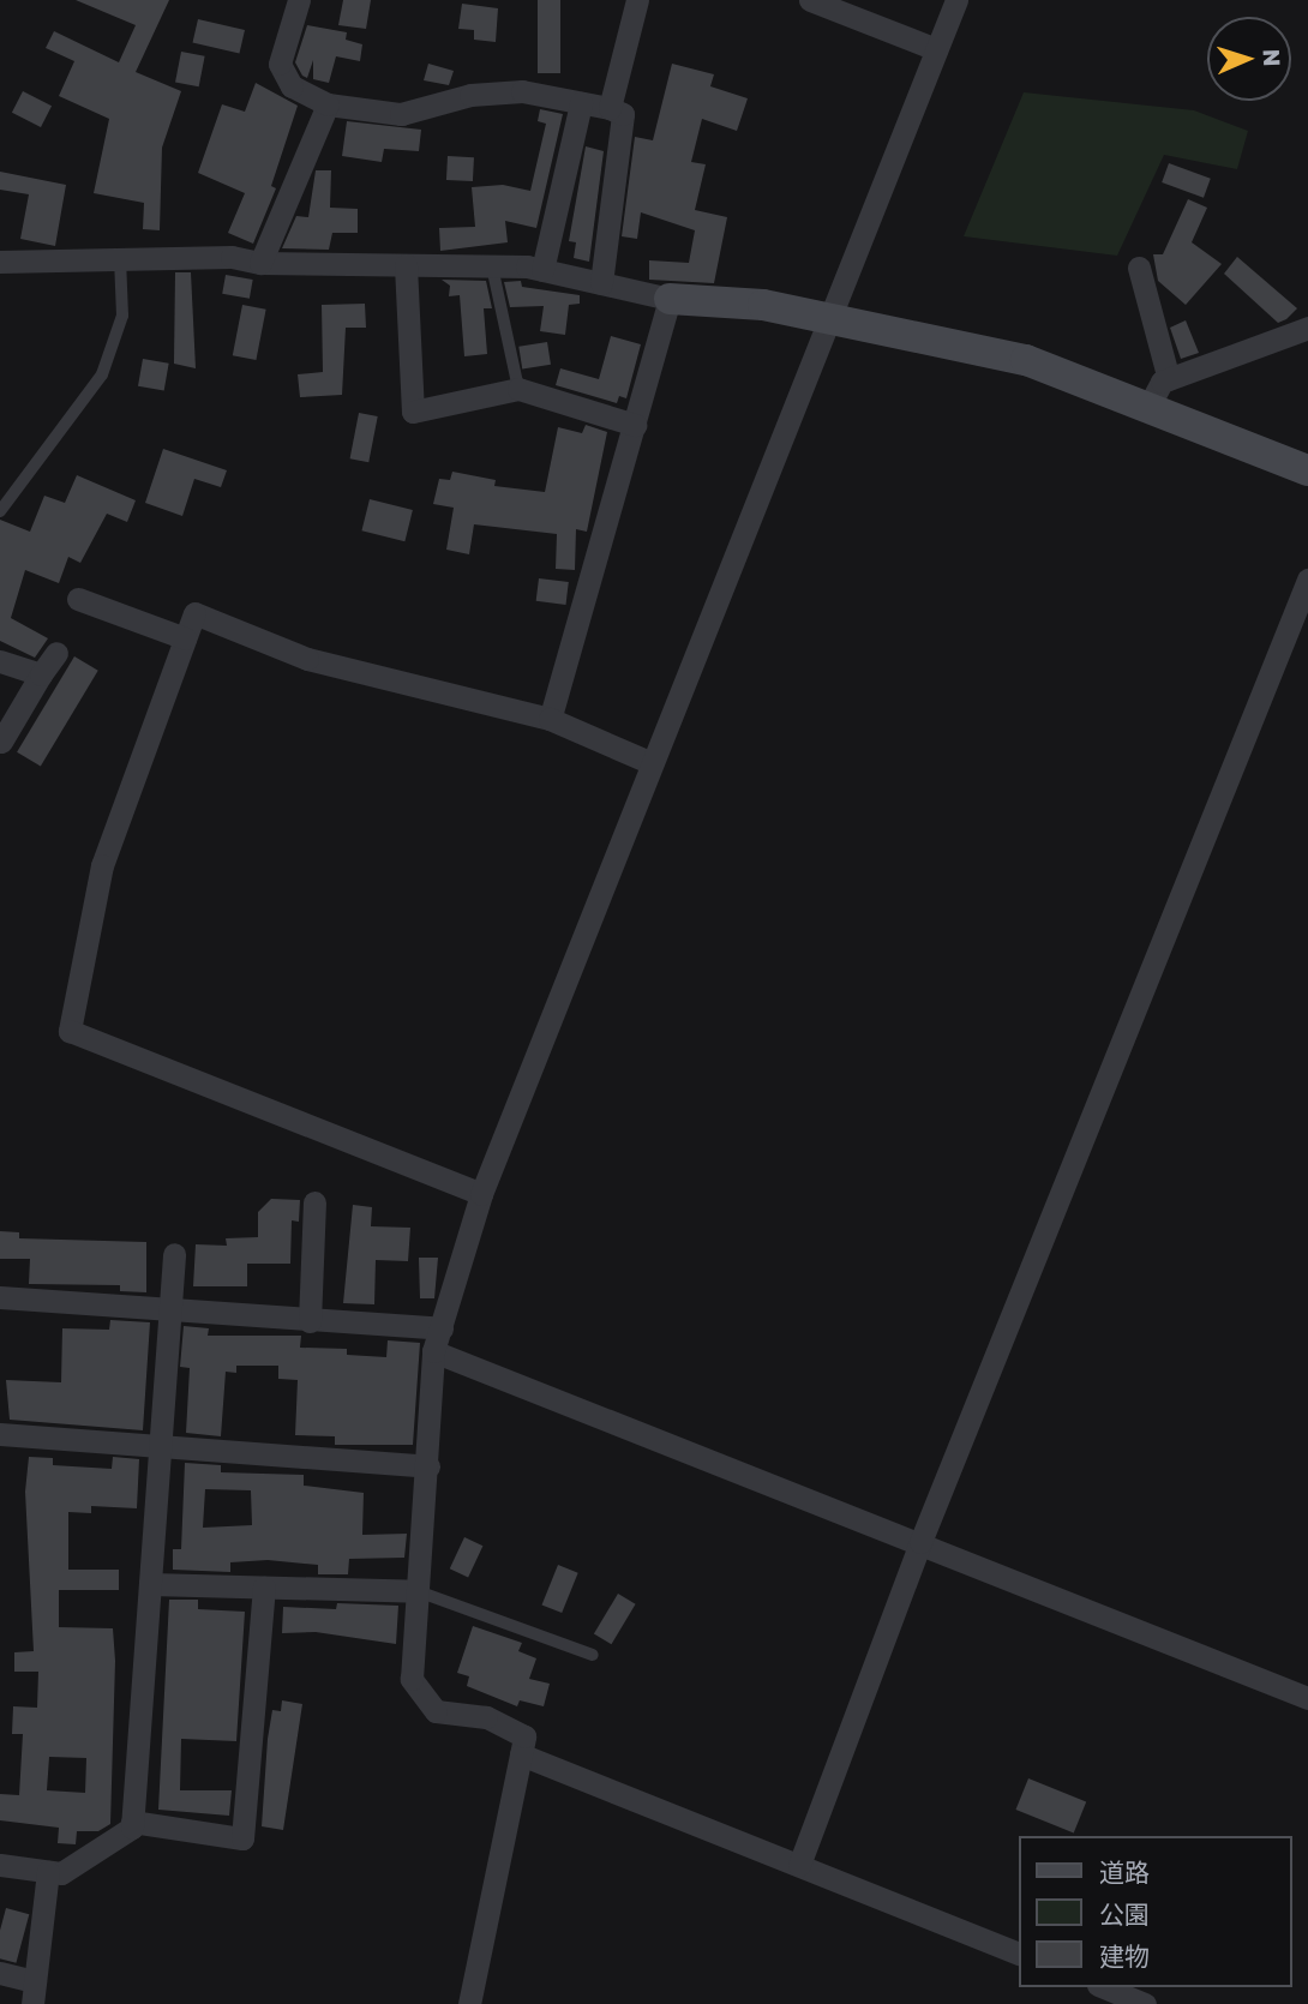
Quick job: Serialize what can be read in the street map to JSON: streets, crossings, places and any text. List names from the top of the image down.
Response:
{
  "legend": ["道路", "公園", "建物"],
  "north": "right"
}
